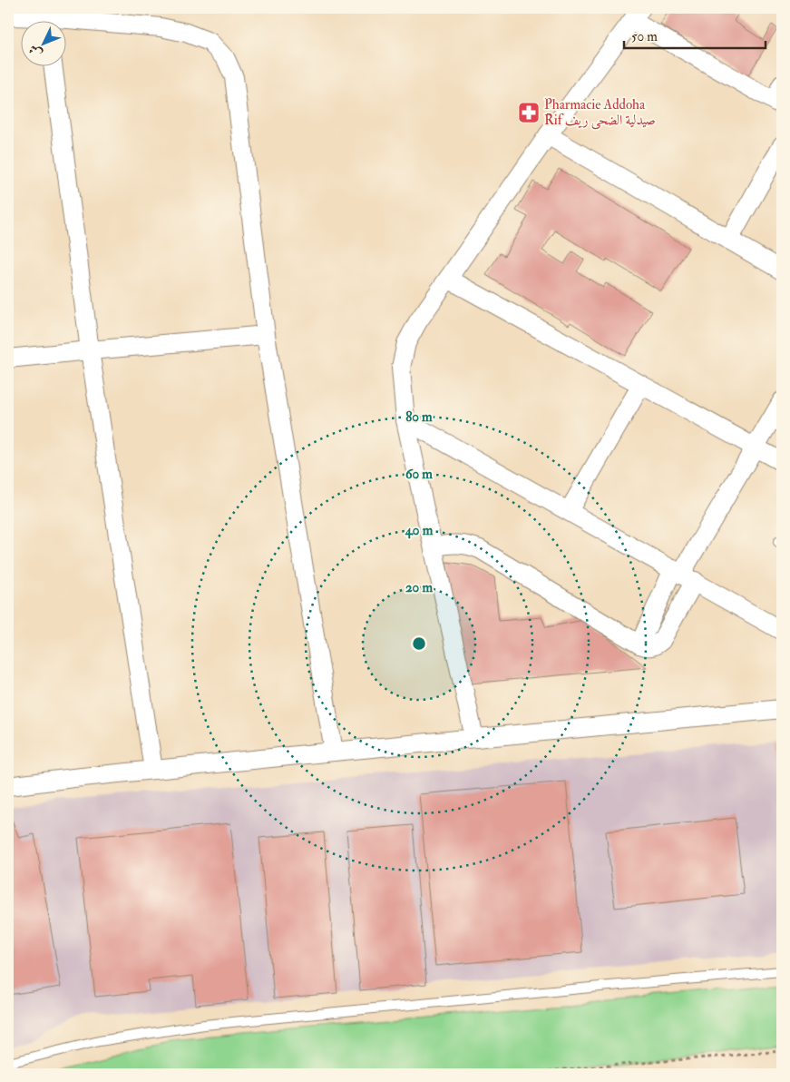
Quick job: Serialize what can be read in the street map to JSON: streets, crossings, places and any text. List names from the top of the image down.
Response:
{
  "places": {
    "pharmacy": ["Pharmacie Addoha Rif صيدلية الضحى ريف"]
  },
  "scale_bar": "50 m",
  "north": "bottom left",
  "rings": [
    "80 m",
    "60 m",
    "40 m",
    "20 m"
  ]
}
